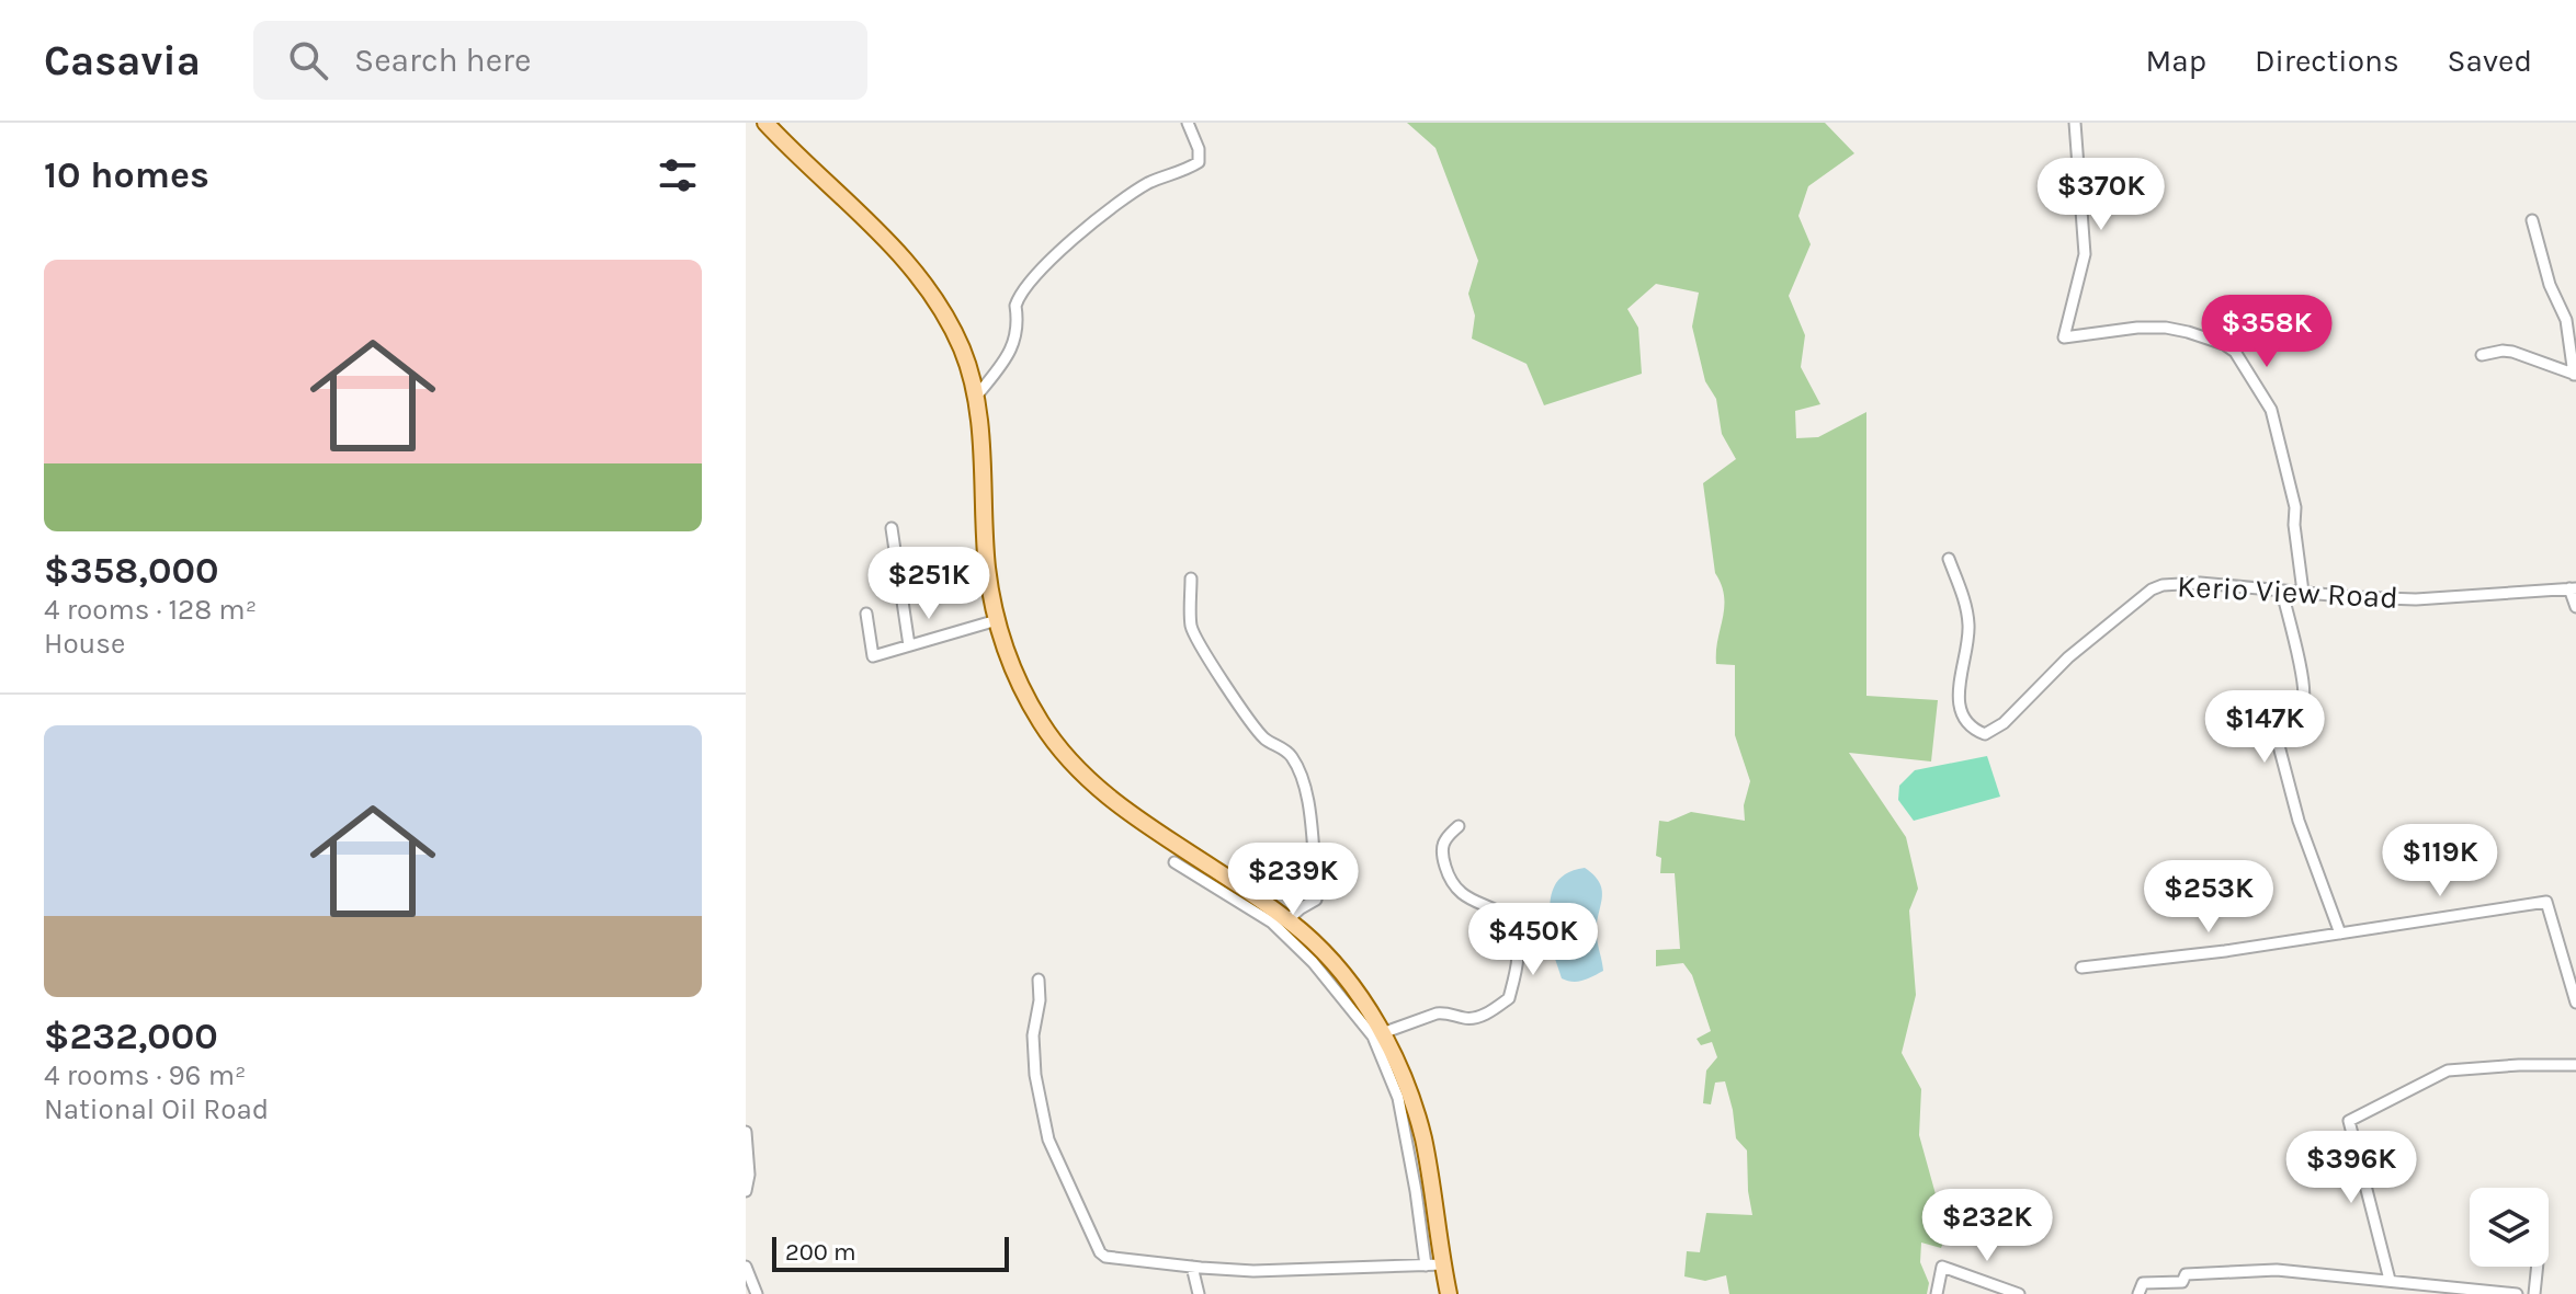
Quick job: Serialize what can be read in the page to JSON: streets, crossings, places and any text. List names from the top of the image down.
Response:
{
  "streets": {
    "street": ["Kerio View Road"]
  },
  "scale_bar": "200 m",
  "page": {
    "header": "Casavia",
    "search": "Search here",
    "nav": ["Map", "Directions", "Saved"],
    "heading": "10 homes",
    "price": [
      "$370K",
      "$358K",
      "$251K",
      "$147K",
      "$119K",
      "$239K",
      "$253K",
      "$450K",
      "$396K",
      "$232K"
    ],
    "list": [
      {
        "name": "$358,000",
        "note": "4 rooms · 128 m² · House"
      },
      {
        "name": "$232,000",
        "note": "4 rooms · 96 m² · National Oil Road"
      }
    ],
    "scale": "200 m"
  }
}
